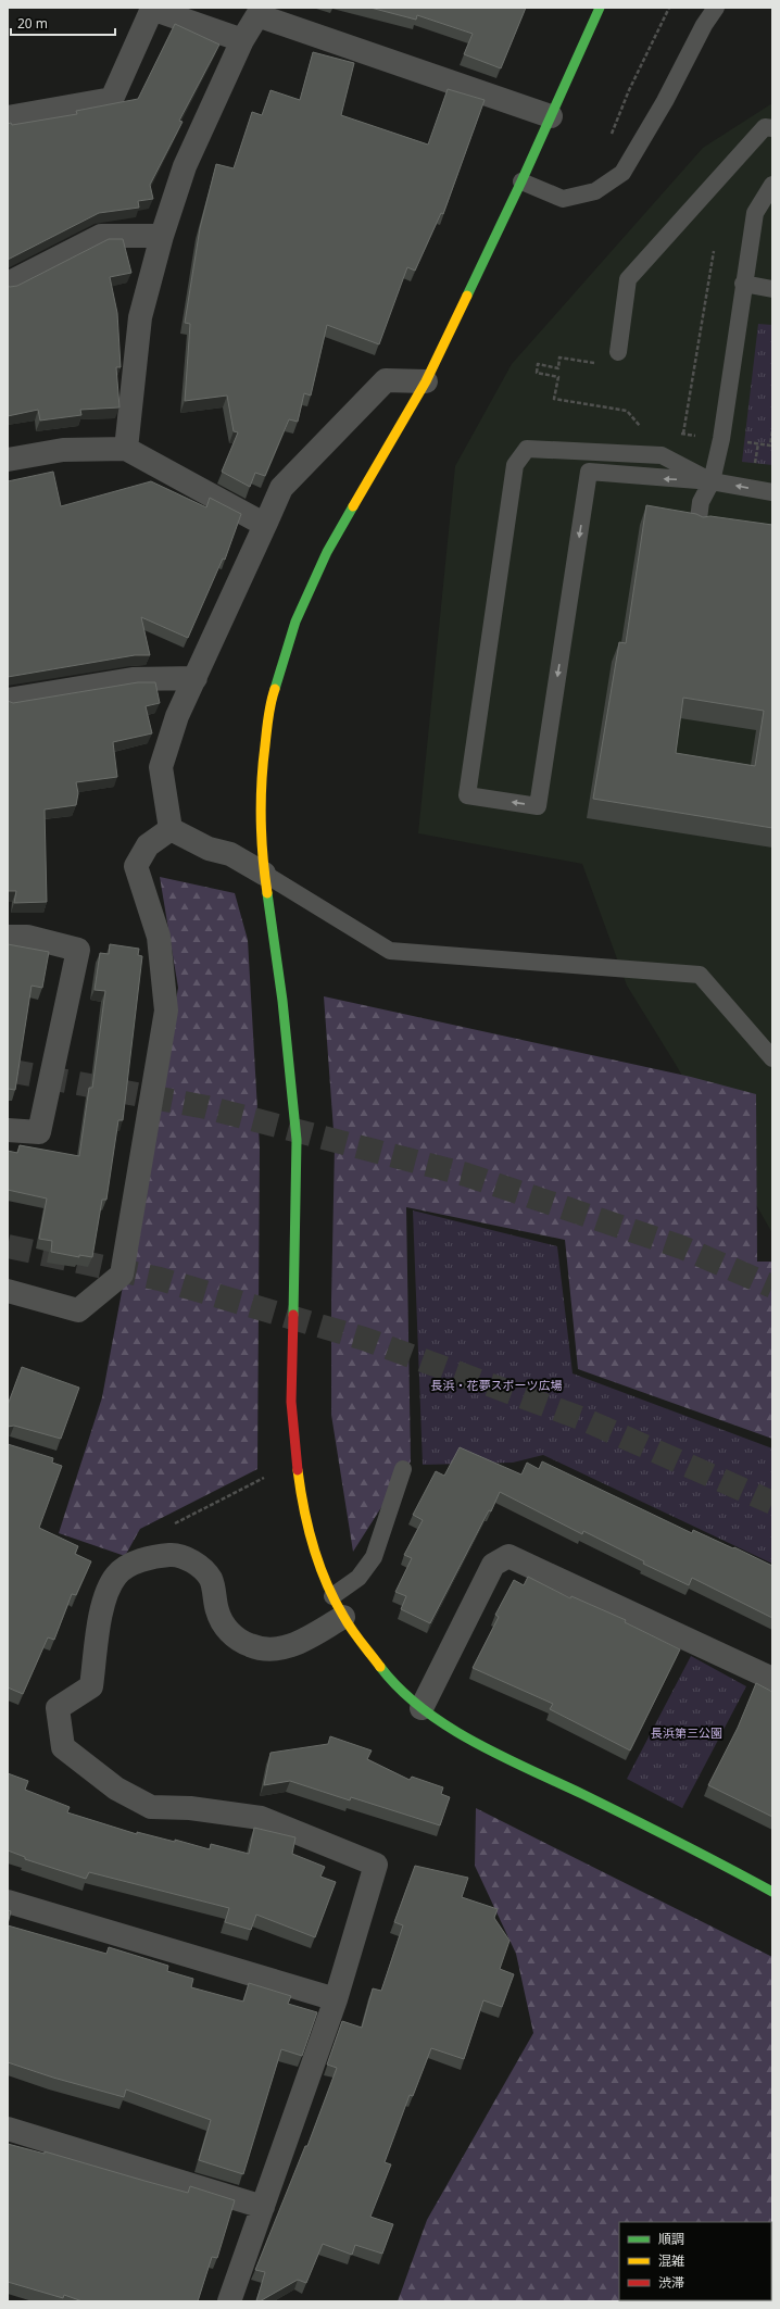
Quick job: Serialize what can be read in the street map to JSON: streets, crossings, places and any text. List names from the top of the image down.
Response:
{
  "parks": ["長浜・花夢スポーツ広場", "長浜第三公園"],
  "legend": ["順調", "混雑", "渋滞"],
  "scale_bar": "20 m"
}
